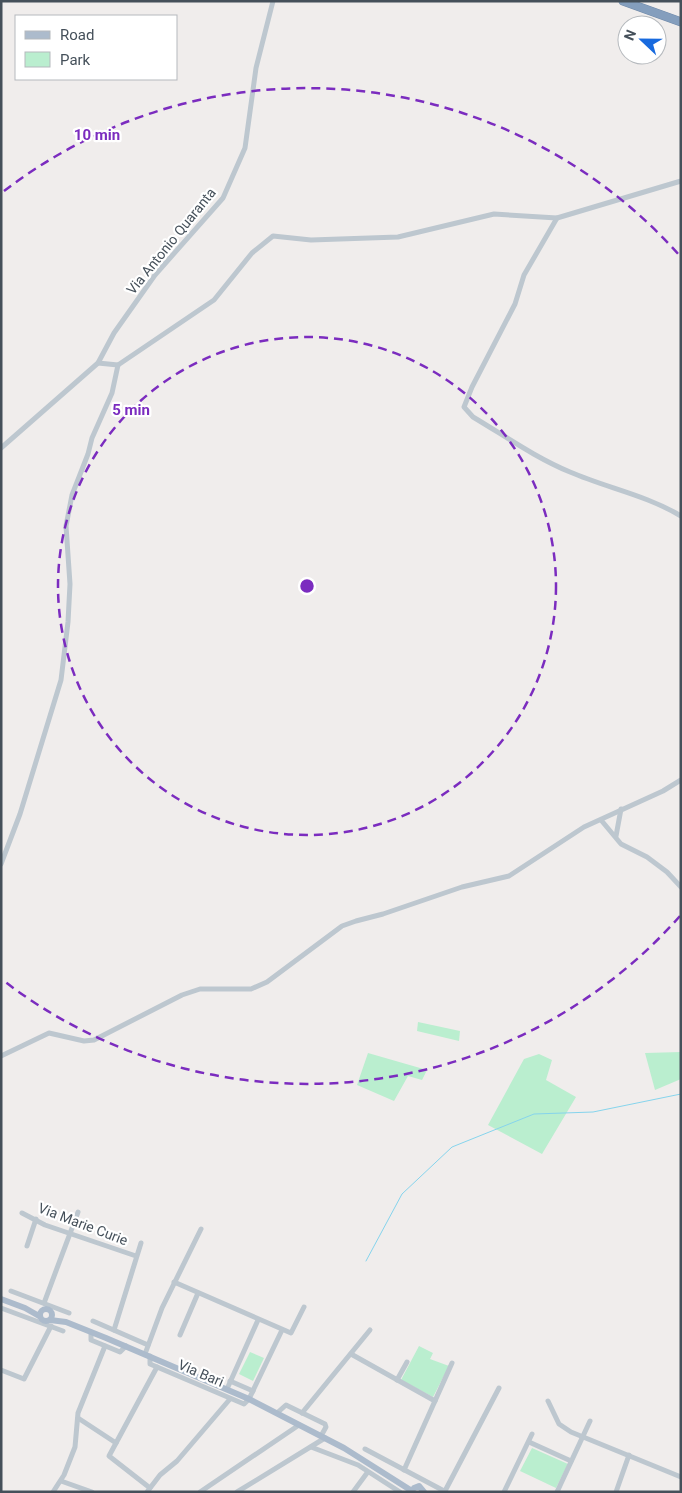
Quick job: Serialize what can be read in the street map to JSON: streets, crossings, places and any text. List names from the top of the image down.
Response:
{
  "streets": {
    "main road": ["Via Bari"],
    "street": ["Via Antonio Quaranta", "Via Marie Curie"]
  },
  "legend": ["Road", "Park"],
  "north": "left",
  "rings": ["10 min", "5 min"]
}
